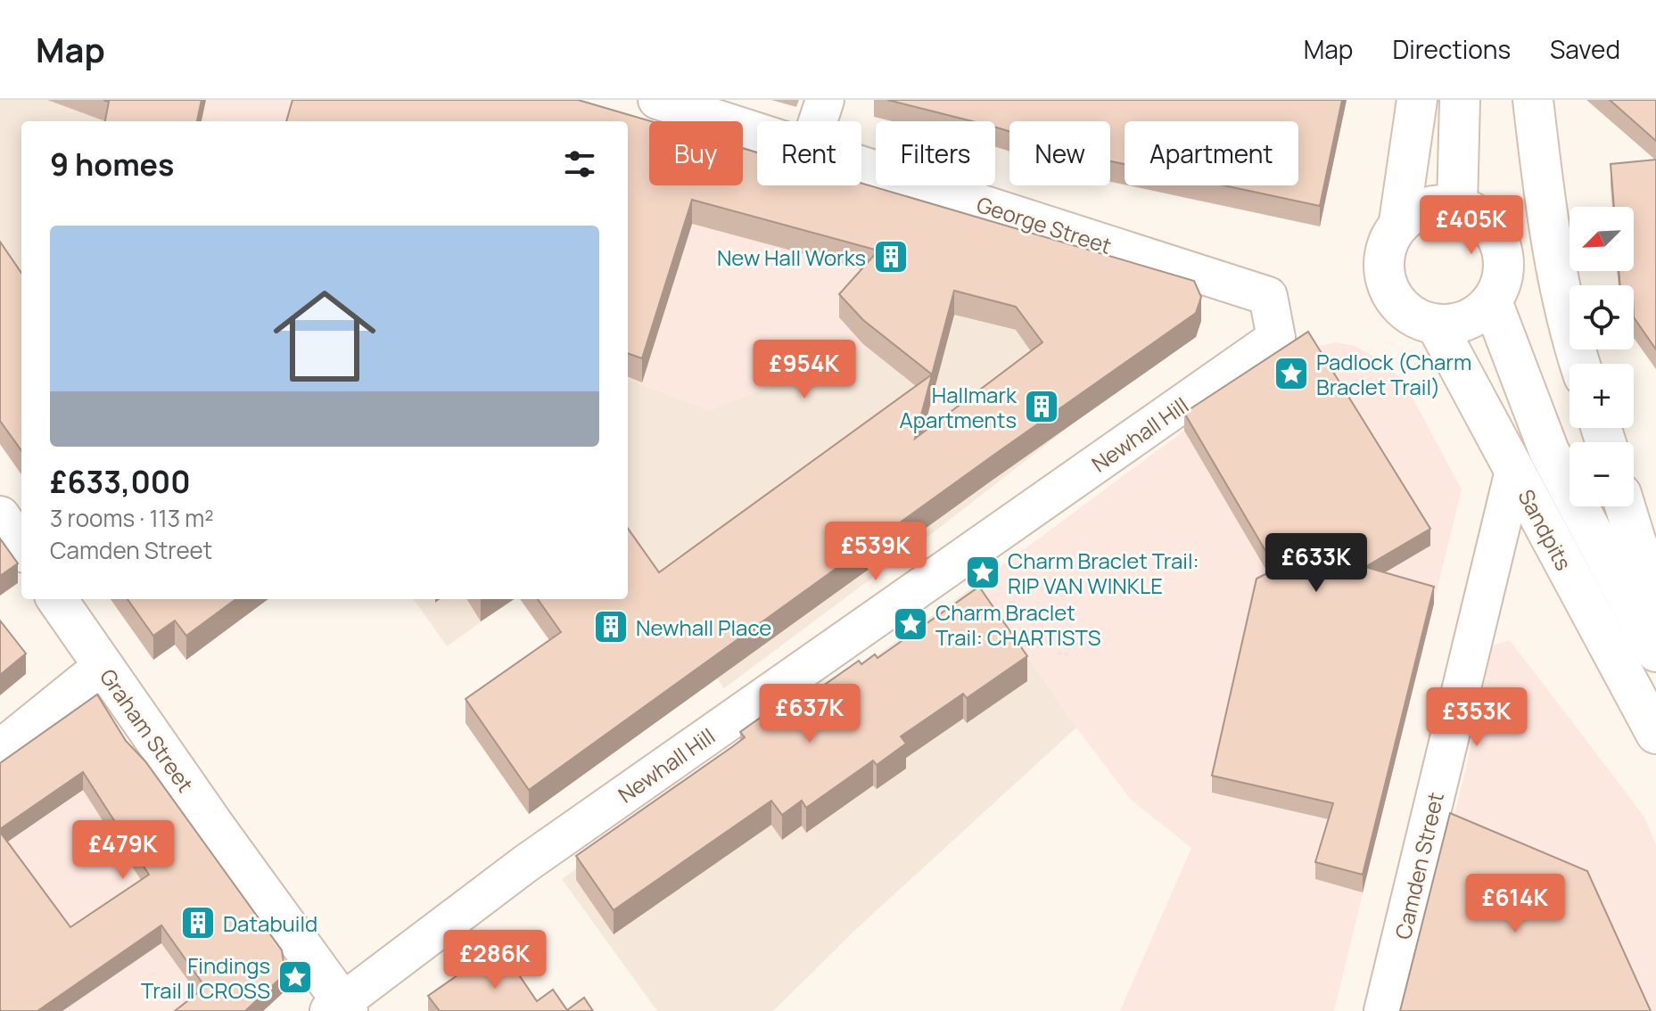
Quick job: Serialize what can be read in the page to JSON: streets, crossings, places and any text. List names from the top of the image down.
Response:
{
  "streets": {
    "main road": ["Sandpits", "Graham Street"],
    "street": ["George Street", "Newhall Hill", "Camden Street"]
  },
  "crossings": [
    ["George Street", "Newhall Hill"],
    ["Newhall Hill", "Graham Street"],
    ["Sandpits", "Camden Street"]
  ],
  "places": {
    "building": [
      "New Hall Works",
      "Hallmark Apartments",
      "Newhall Place",
      "Databuild"
    ],
    "place": [
      "Padlock (Charm Braclet Trail)",
      "Charm Braclet Trail: RIP VAN WINKLE",
      "Charm Braclet Trail: CHARTISTS",
      "Findings Trail ‖ CROSS"
    ]
  },
  "north": "bottom left",
  "page": {
    "header": "Map",
    "nav": ["Map", "Directions", "Saved"],
    "chip": [
      "Buy",
      "Rent",
      "Filters",
      "New",
      "Apartment"
    ],
    "heading": "9 homes",
    "price": [
      "£405K",
      "£954K",
      "£539K",
      "£633K",
      "£637K",
      "£353K",
      "£479K",
      "£614K",
      "£286K"
    ],
    "map_buttons": ["+", "−"],
    "list": [
      {
        "name": "£633,000",
        "note": "3 rooms · 113 m² · Camden Street"
      }
    ]
  }
}
